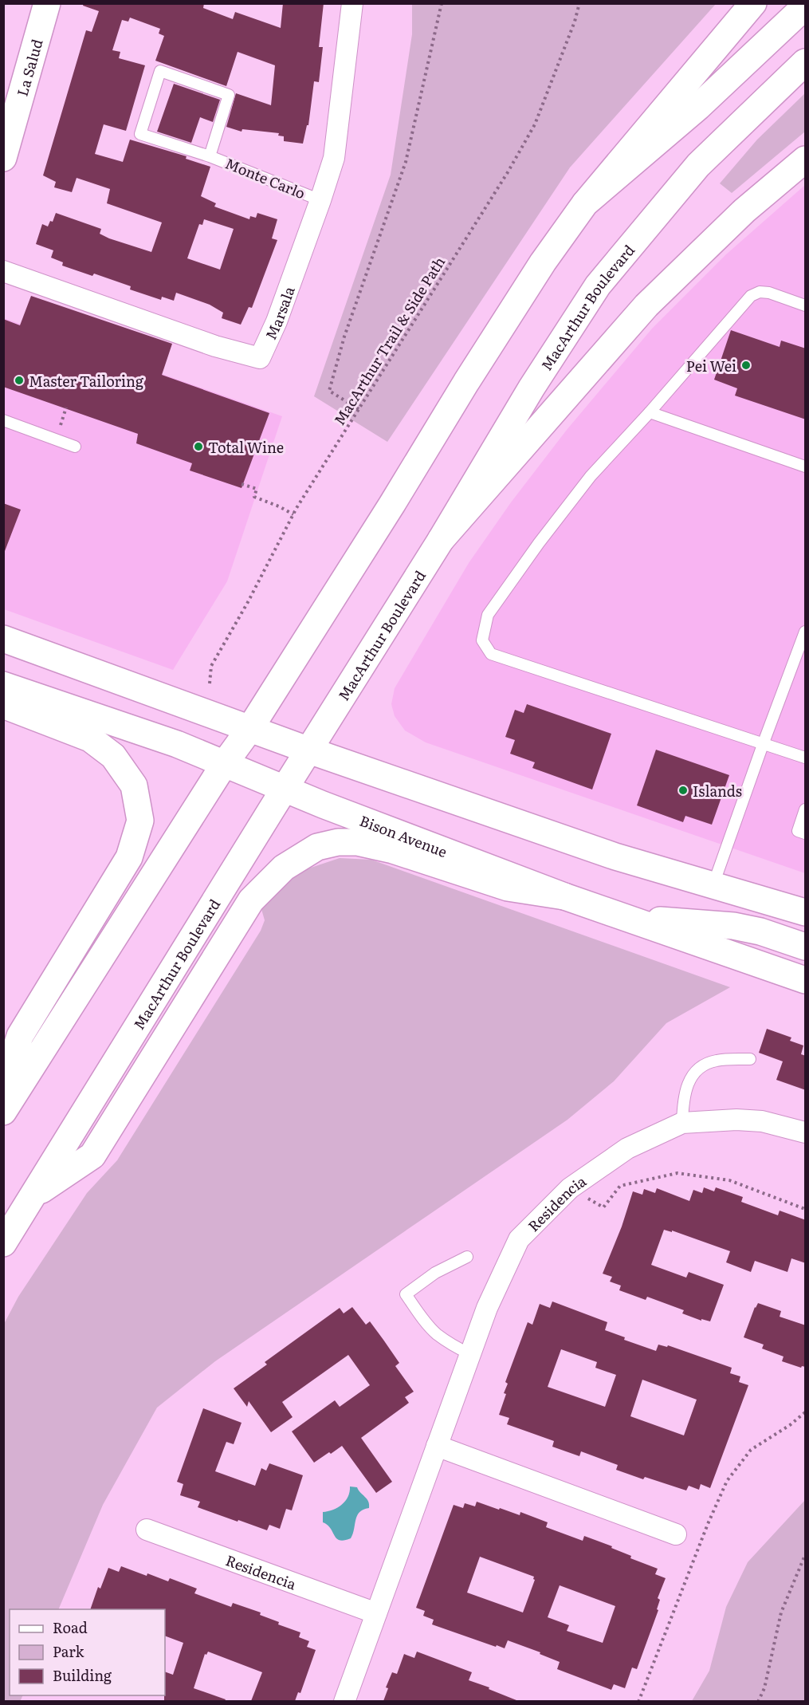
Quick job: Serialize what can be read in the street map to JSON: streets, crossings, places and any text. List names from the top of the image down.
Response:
{
  "streets": {
    "main road": ["La Salud", "MacArthur Boulevard", "Bison Avenue"],
    "street": ["Marsala", "Residencia"],
    "lane": ["Monte Carlo"],
    "path": ["MacArthur Trail & Side Path"]
  },
  "crossings": [
    ["Monte Carlo", "Marsala"],
    ["MacArthur Boulevard", "Bison Avenue"]
  ],
  "places": [
    "Pei Wei",
    "Master Tailoring",
    "Total Wine",
    "Islands"
  ],
  "legend": ["Road", "Park", "Building"]
}
